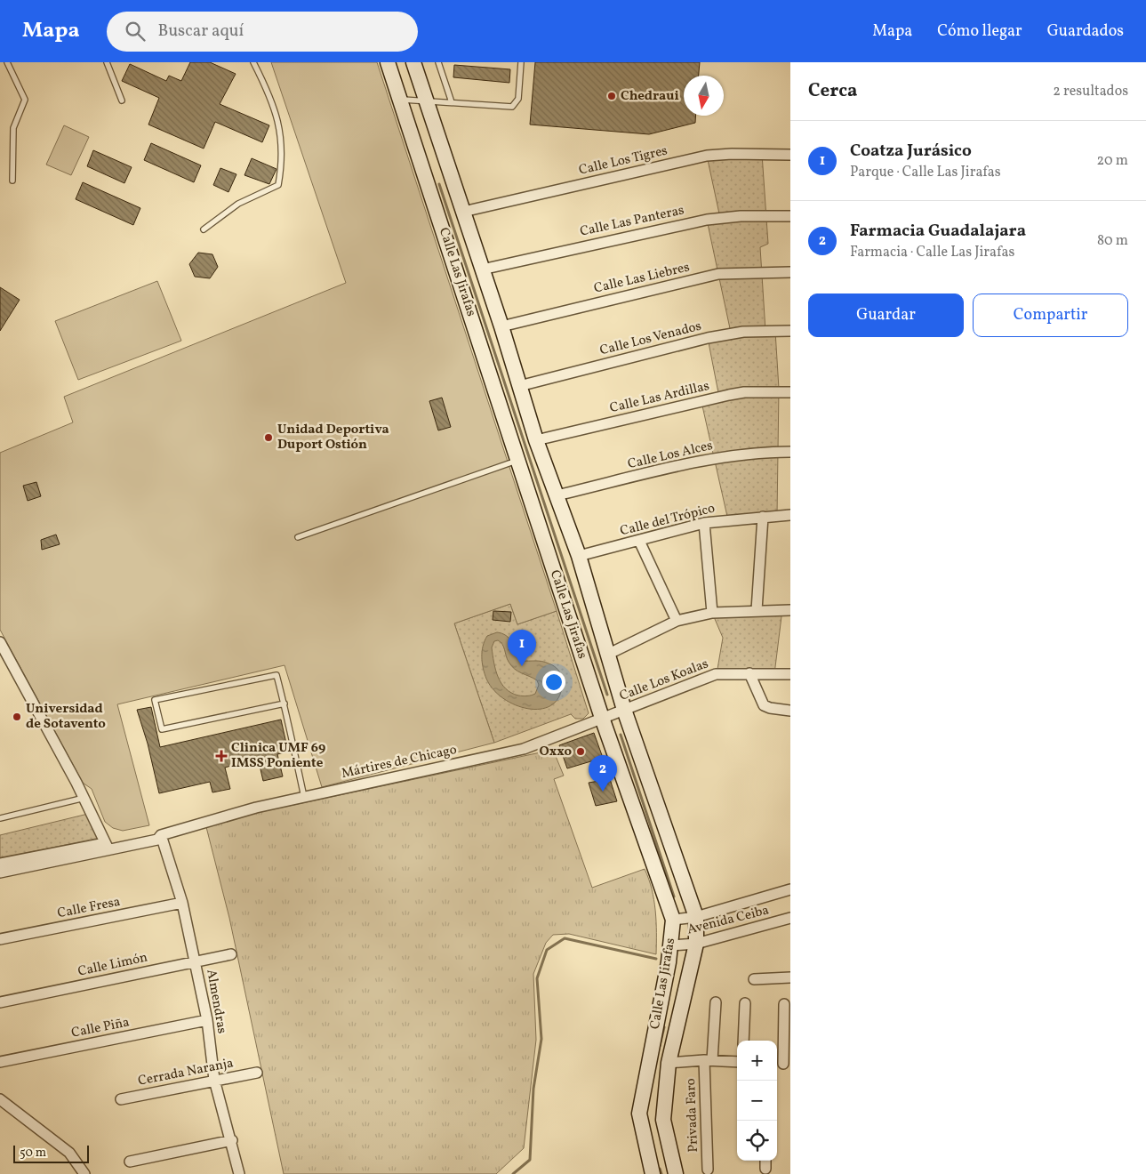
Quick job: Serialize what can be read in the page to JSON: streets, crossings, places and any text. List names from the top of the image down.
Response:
{
  "streets": {
    "main road": ["Calle Las Jirafas"],
    "street": [
      "Calle Los Tigres",
      "Calle Las Panteras",
      "Calle Las Liebres",
      "Calle Los Venados",
      "Calle Las Ardillas",
      "Calle Los Alces",
      "Calle del Trópico",
      "Calle Los Koalas",
      "Mártires de Chicago",
      "Calle Fresa",
      "Avenida Ceiba",
      "Calle Limón",
      "Almendras",
      "Calle Piña",
      "Cerrada Naranja",
      "Privada Faro"
    ]
  },
  "crossings": [
    ["Calle Los Tigres", "Calle Las Jirafas"],
    ["Calle Las Panteras", "Calle Las Jirafas"],
    ["Calle Las Jirafas", "Calle Las Liebres"],
    ["Calle Las Jirafas", "Calle Los Venados"],
    ["Calle Las Jirafas", "Calle Las Ardillas"],
    ["Calle Las Jirafas", "Calle Los Alces"],
    ["Calle Las Jirafas", "Calle del Trópico"],
    ["Calle Las Jirafas", "Calle Los Koalas"],
    ["Calle Las Jirafas", "Mártires de Chicago"],
    ["Calle Las Jirafas", "Avenida Ceiba"],
    ["Calle Los Koalas", "Mártires de Chicago"],
    ["Mártires de Chicago", "Almendras"],
    ["Calle Fresa", "Almendras"],
    ["Calle Limón", "Almendras"],
    ["Almendras", "Calle Piña"],
    ["Almendras", "Cerrada Naranja"]
  ],
  "places": {
    "other": [
      "Chedraui",
      "Unidad Deportiva Duport Ostión",
      "Universidad de Sotavento",
      "Oxxo"
    ],
    "health": ["Clinica UMF 69 IMSS Poniente"]
  },
  "scale_bar": "50 m",
  "north": "bottom",
  "page": {
    "header": "Mapa",
    "search": "Buscar aquí",
    "nav": ["Mapa", "Cómo llegar", "Guardados"],
    "heading": ["Cerca", "2 resultados"],
    "list": [
      {
        "mark": "1",
        "name": "Coatza Jurásico",
        "note": "Parque · Calle Las Jirafas",
        "value": "20 m"
      },
      {
        "mark": "2",
        "name": "Farmacia Guadalajara",
        "note": "Farmacia · Calle Las Jirafas",
        "value": "80 m"
      }
    ],
    "buttons": ["Guardar", "Compartir"],
    "pins": ["1", "2"],
    "map_buttons": ["+", "−"],
    "scale": "50 m"
  }
}
